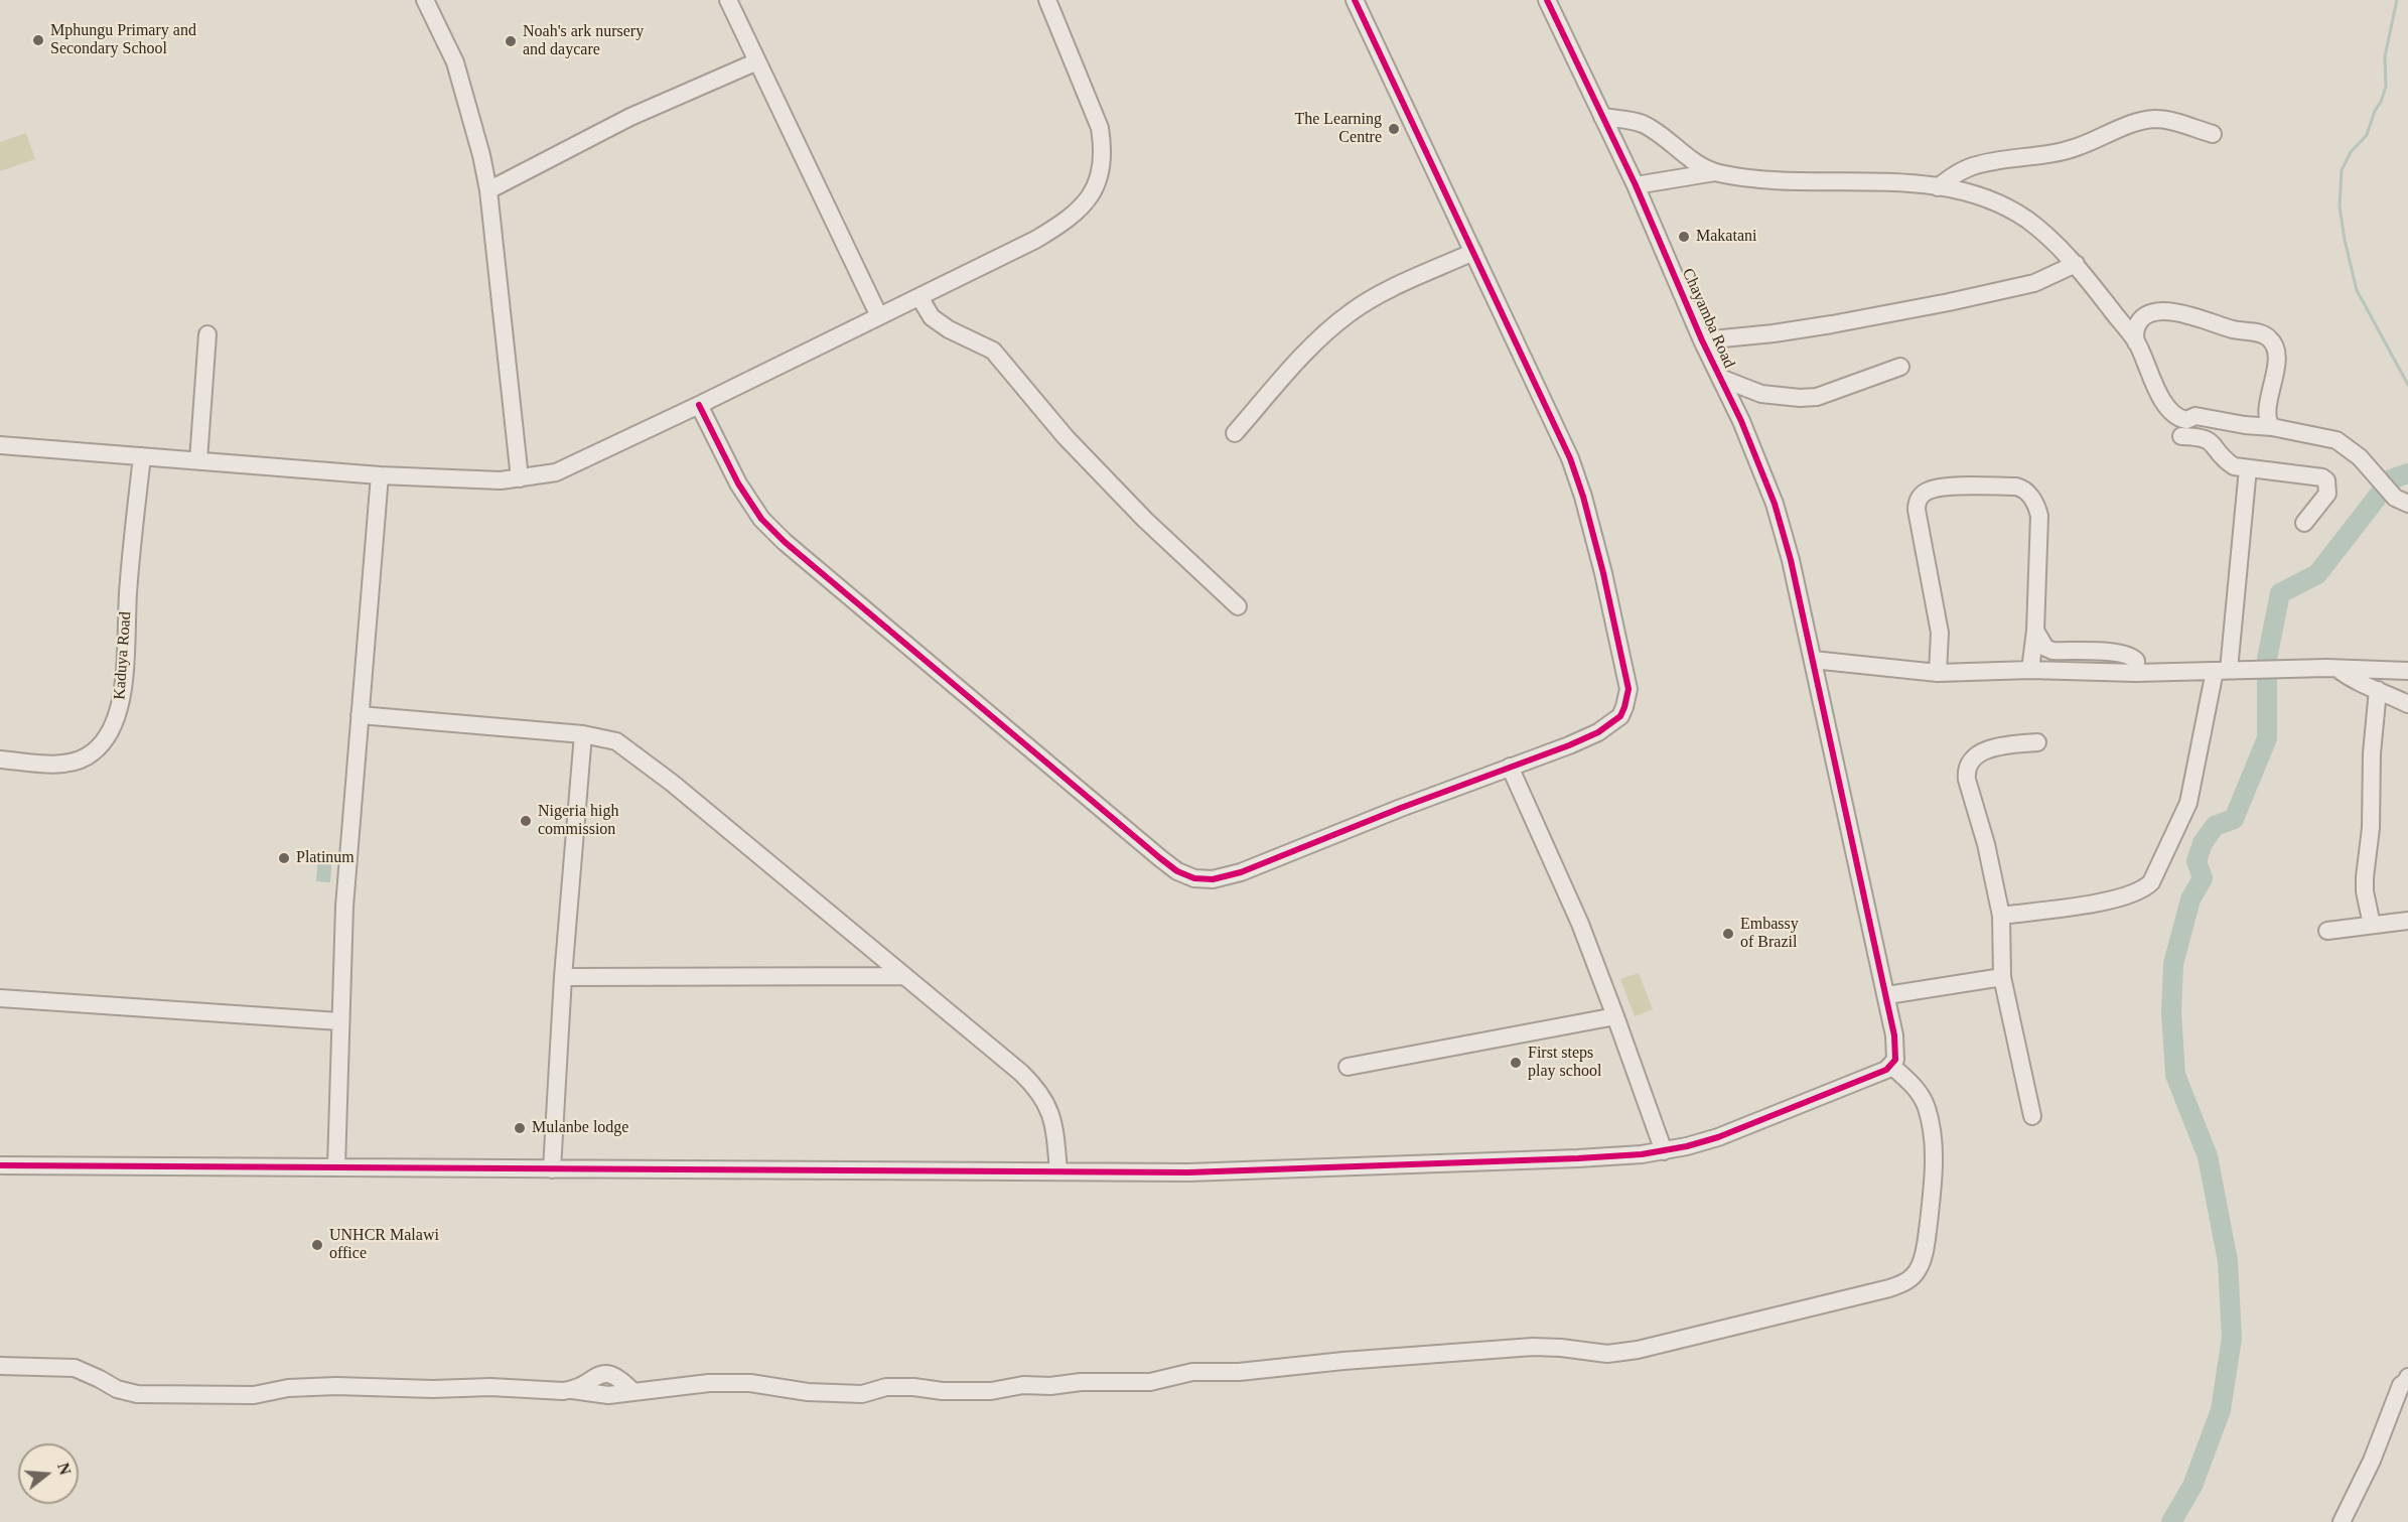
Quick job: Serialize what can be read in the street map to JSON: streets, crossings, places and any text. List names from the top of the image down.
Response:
{
  "streets": {
    "street": ["Chayamba Road", "Kaduya Road"]
  },
  "places": [
    "Mphungu Primary and Secondary School",
    "Noah's ark nursery and daycare",
    "The Learning Centre",
    "Makatani",
    "Nigeria high commission",
    "Platinum",
    "Embassy of Brazil",
    "First steps play school",
    "Mulanbe lodge",
    "UNHCR Malawi office"
  ],
  "north": "right"
}
